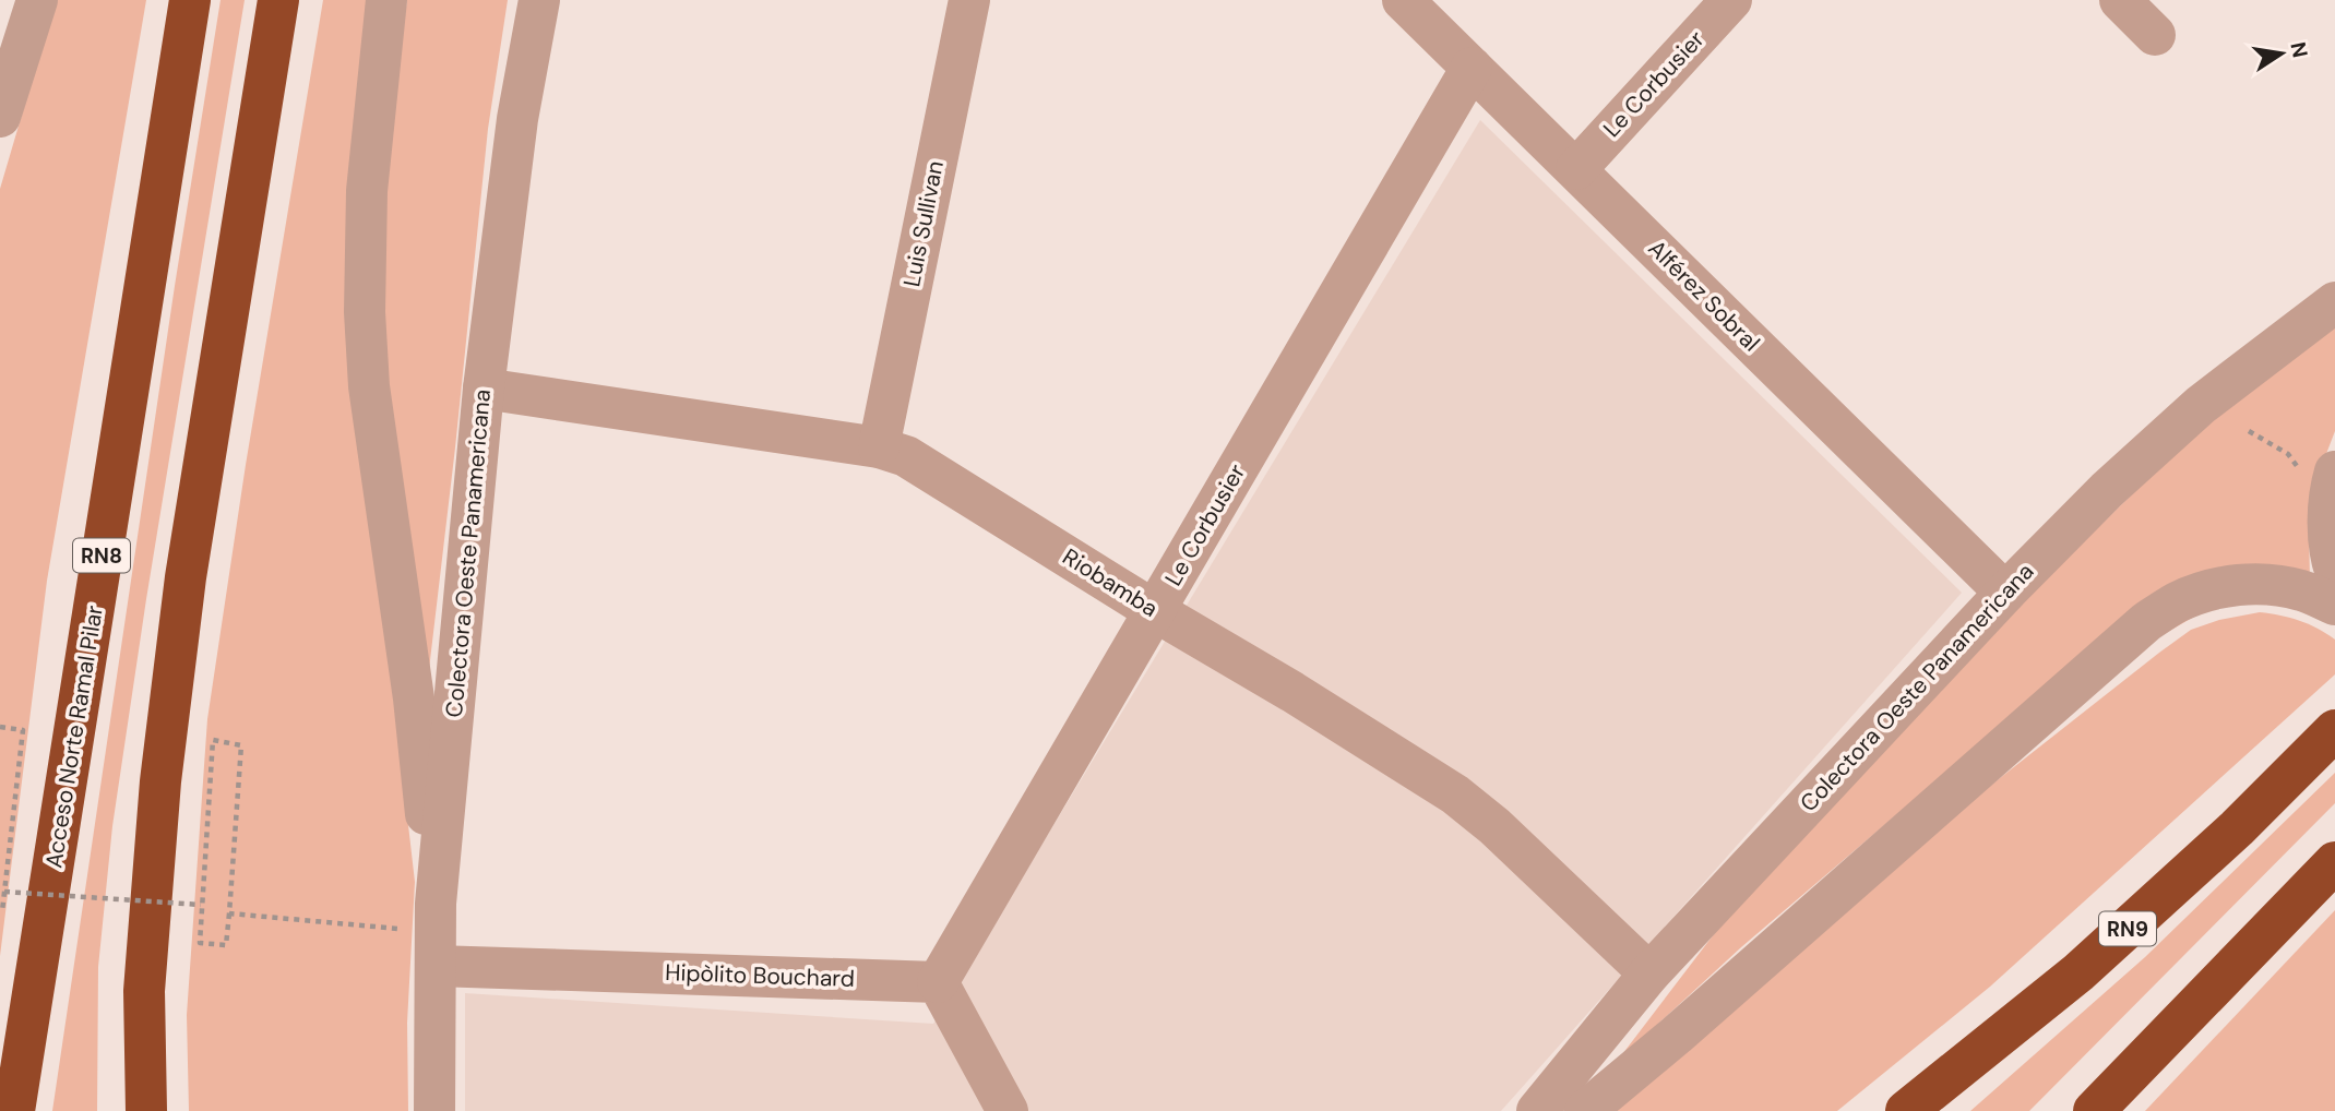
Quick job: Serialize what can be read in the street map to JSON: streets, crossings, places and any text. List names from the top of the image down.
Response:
{
  "streets": {
    "highway": ["RN8", "Acceso Norte Ramal Pilar", "RN9"],
    "street": [
      "Le Corbusier",
      "Luis Sullivan",
      "Alférez Sobral",
      "Colectora Oeste Panamericana",
      "Riobamba",
      "Hipòlito Bouchard"
    ]
  },
  "crossings": [
    ["Le Corbusier", "Alférez Sobral"],
    ["Le Corbusier", "Riobamba"],
    ["Le Corbusier", "Hipòlito Bouchard"],
    ["Luis Sullivan", "Riobamba"],
    ["Alférez Sobral", "Colectora Oeste Panamericana"],
    ["Colectora Oeste Panamericana", "Riobamba"],
    ["Colectora Oeste Panamericana", "Hipòlito Bouchard"]
  ],
  "north": "right"
}
